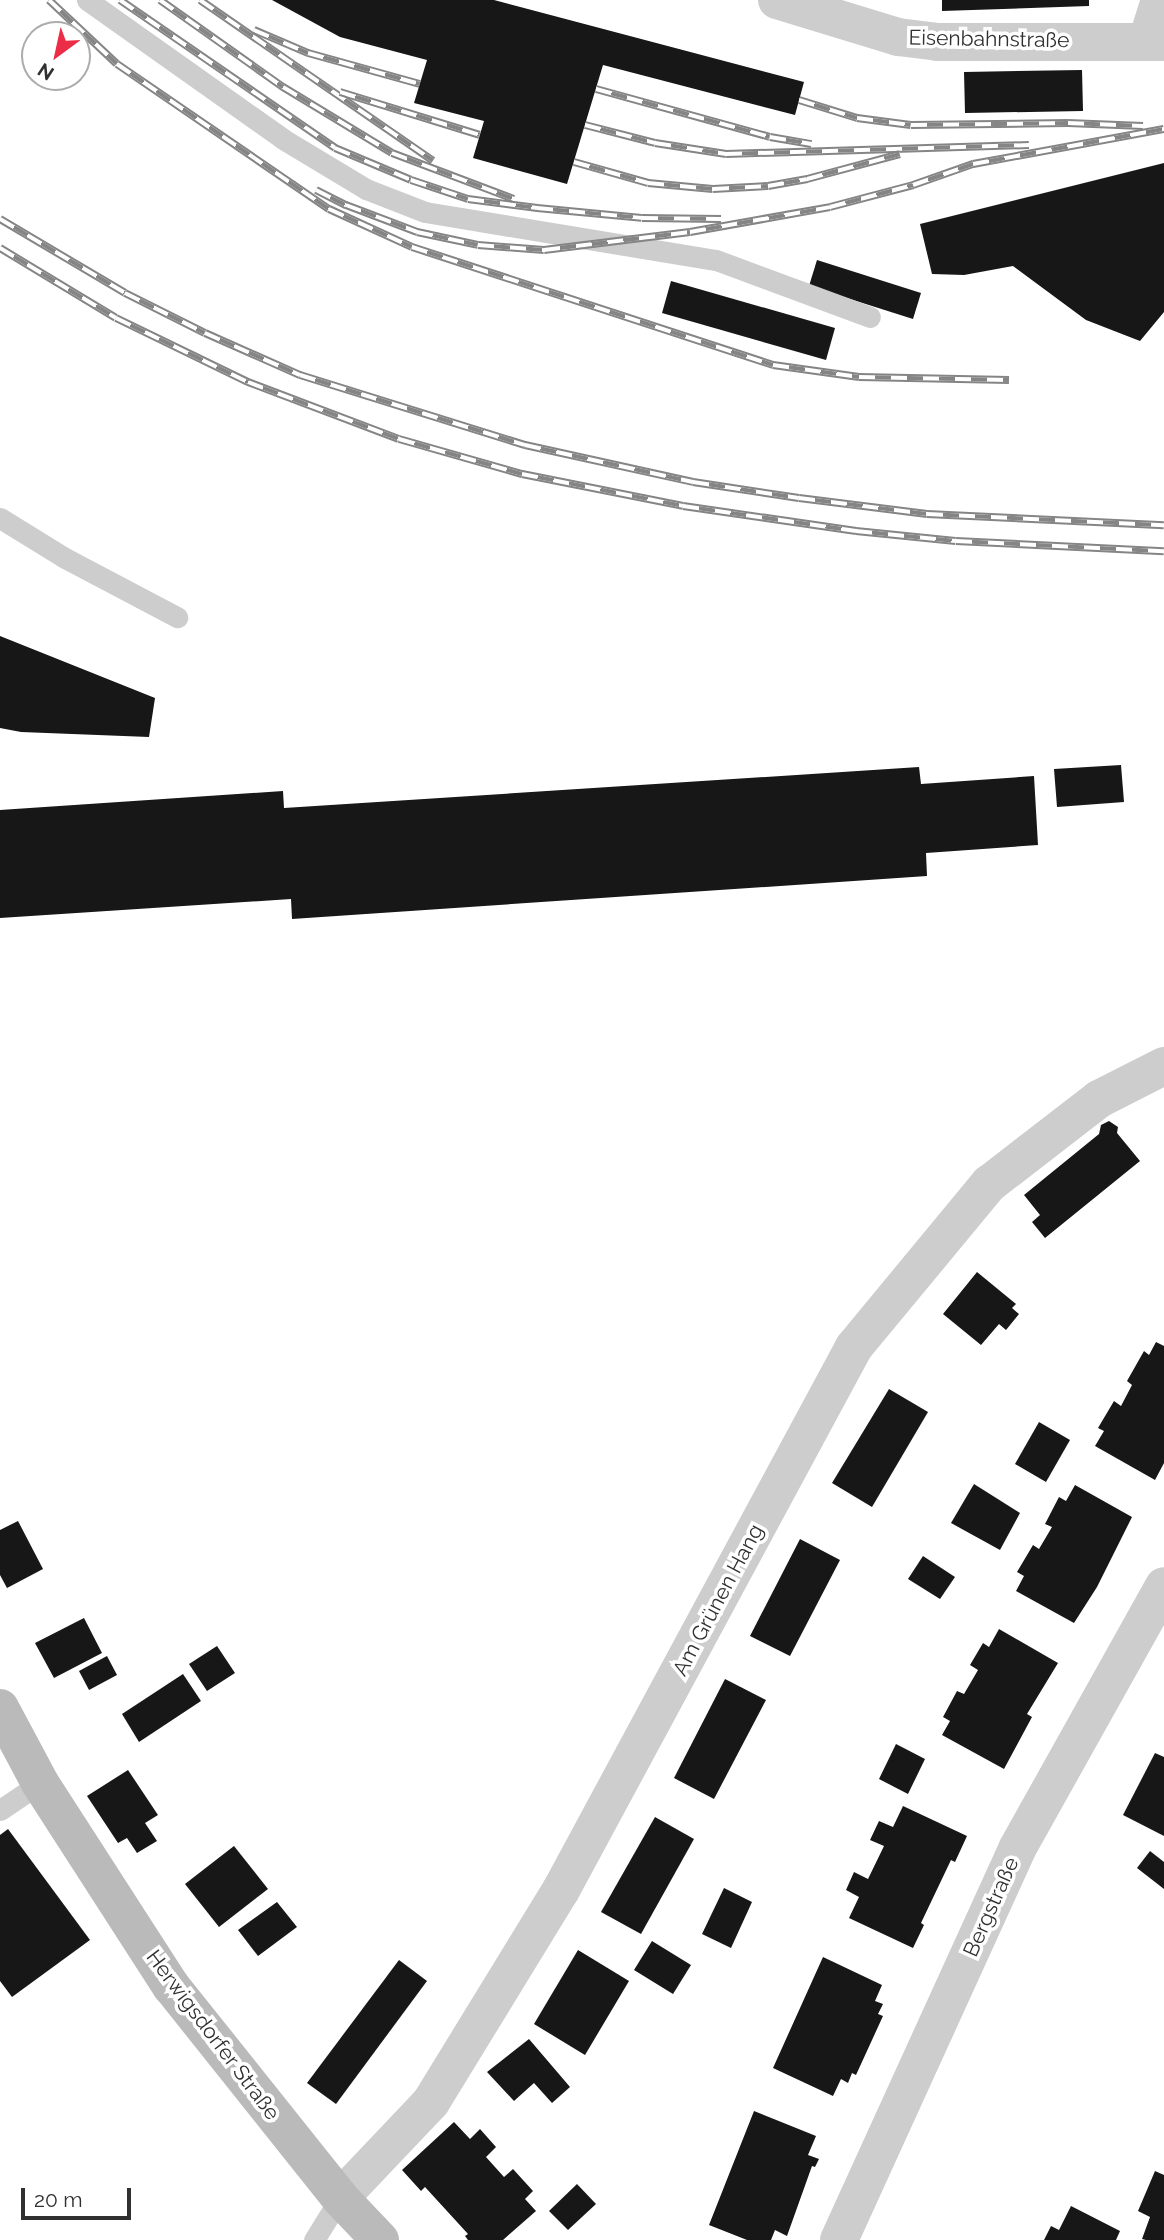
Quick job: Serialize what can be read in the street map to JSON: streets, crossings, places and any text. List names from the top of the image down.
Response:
{
  "streets": {
    "street": [
      "Eisenbahnstraße",
      "Am Grünen Hang",
      "Bergstraße",
      "Herwigsdorfer Straße"
    ]
  },
  "crossings": [
    ["Am Grünen Hang", "Herwigsdorfer Straße"]
  ],
  "scale_bar": "20 m",
  "north": "bottom left"
}
